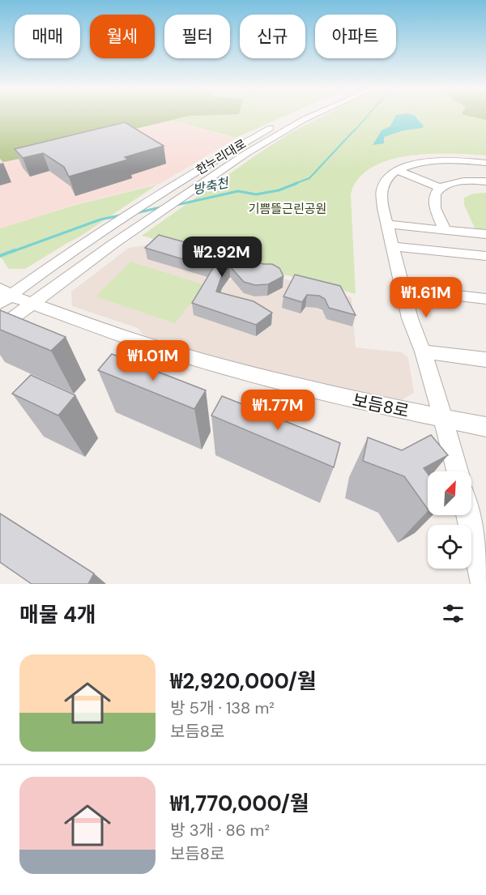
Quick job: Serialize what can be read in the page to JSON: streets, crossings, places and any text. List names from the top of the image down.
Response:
{
  "streets": {
    "street": ["한누리대로", "보듬8로"]
  },
  "crossings": [
    ["한누리대로", "보듬8로"]
  ],
  "water": ["방축천"],
  "parks": ["기쁨뜰근린공원"],
  "north": "top right",
  "page": {
    "chip": [
      "매매",
      "월세",
      "필터",
      "신규",
      "아파트"
    ],
    "price": [
      "₩2.92M",
      "₩1.61M",
      "₩1.01M",
      "₩1.77M"
    ],
    "heading": "매물 4개",
    "list": [
      {
        "name": "₩2,920,000/월",
        "note": "방 5개 · 138 m² · 보듬8로"
      },
      {
        "name": "₩1,770,000/월",
        "note": "방 3개 · 86 m² · 보듬8로"
      }
    ]
  }
}
